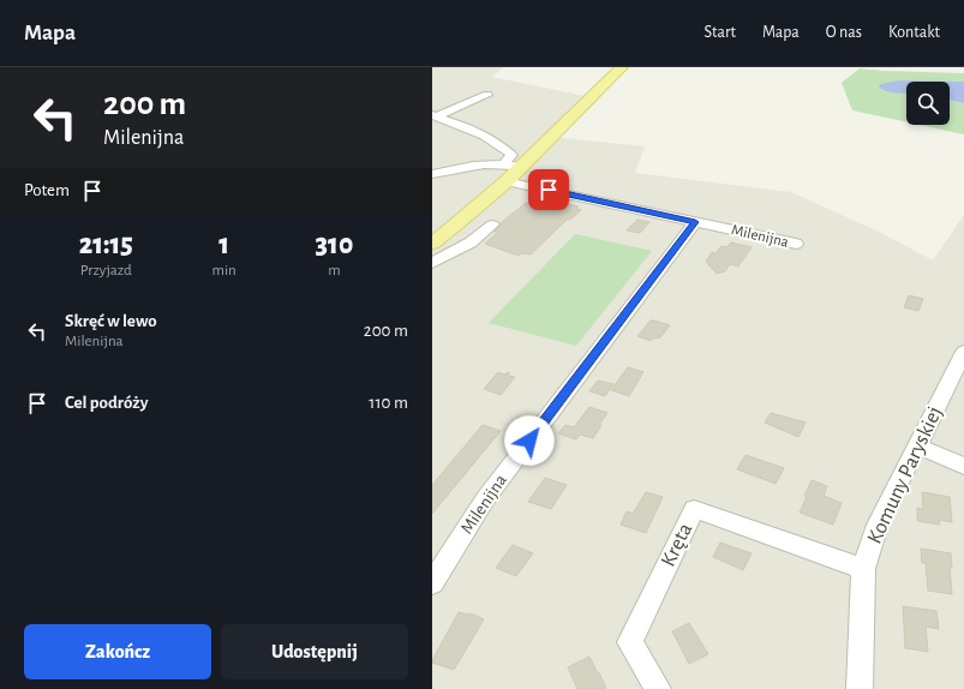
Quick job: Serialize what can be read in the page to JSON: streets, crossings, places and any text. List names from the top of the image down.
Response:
{
  "streets": {
    "street": ["Milenijna", "Komuny Paryskiej", "Kręta"]
  },
  "crossings": [
    ["Komuny Paryskiej", "Kręta"]
  ],
  "page": {
    "header": "Mapa",
    "nav": [
      "Start",
      "Mapa",
      "O nas",
      "Kontakt"
    ],
    "turn": ["200 m", "Milenijna"],
    "then": "Potem",
    "eta": [
      "21:15",
      "Przyjazd",
      "1",
      "min",
      "310",
      "m"
    ],
    "list": [
      {
        "name": "Skręć w lewo",
        "note": "Milenijna",
        "value": "200 m"
      },
      {
        "name": "Cel podróży",
        "value": "110 m"
      }
    ],
    "buttons": ["Zakończ", "Udostępnij"]
  }
}
